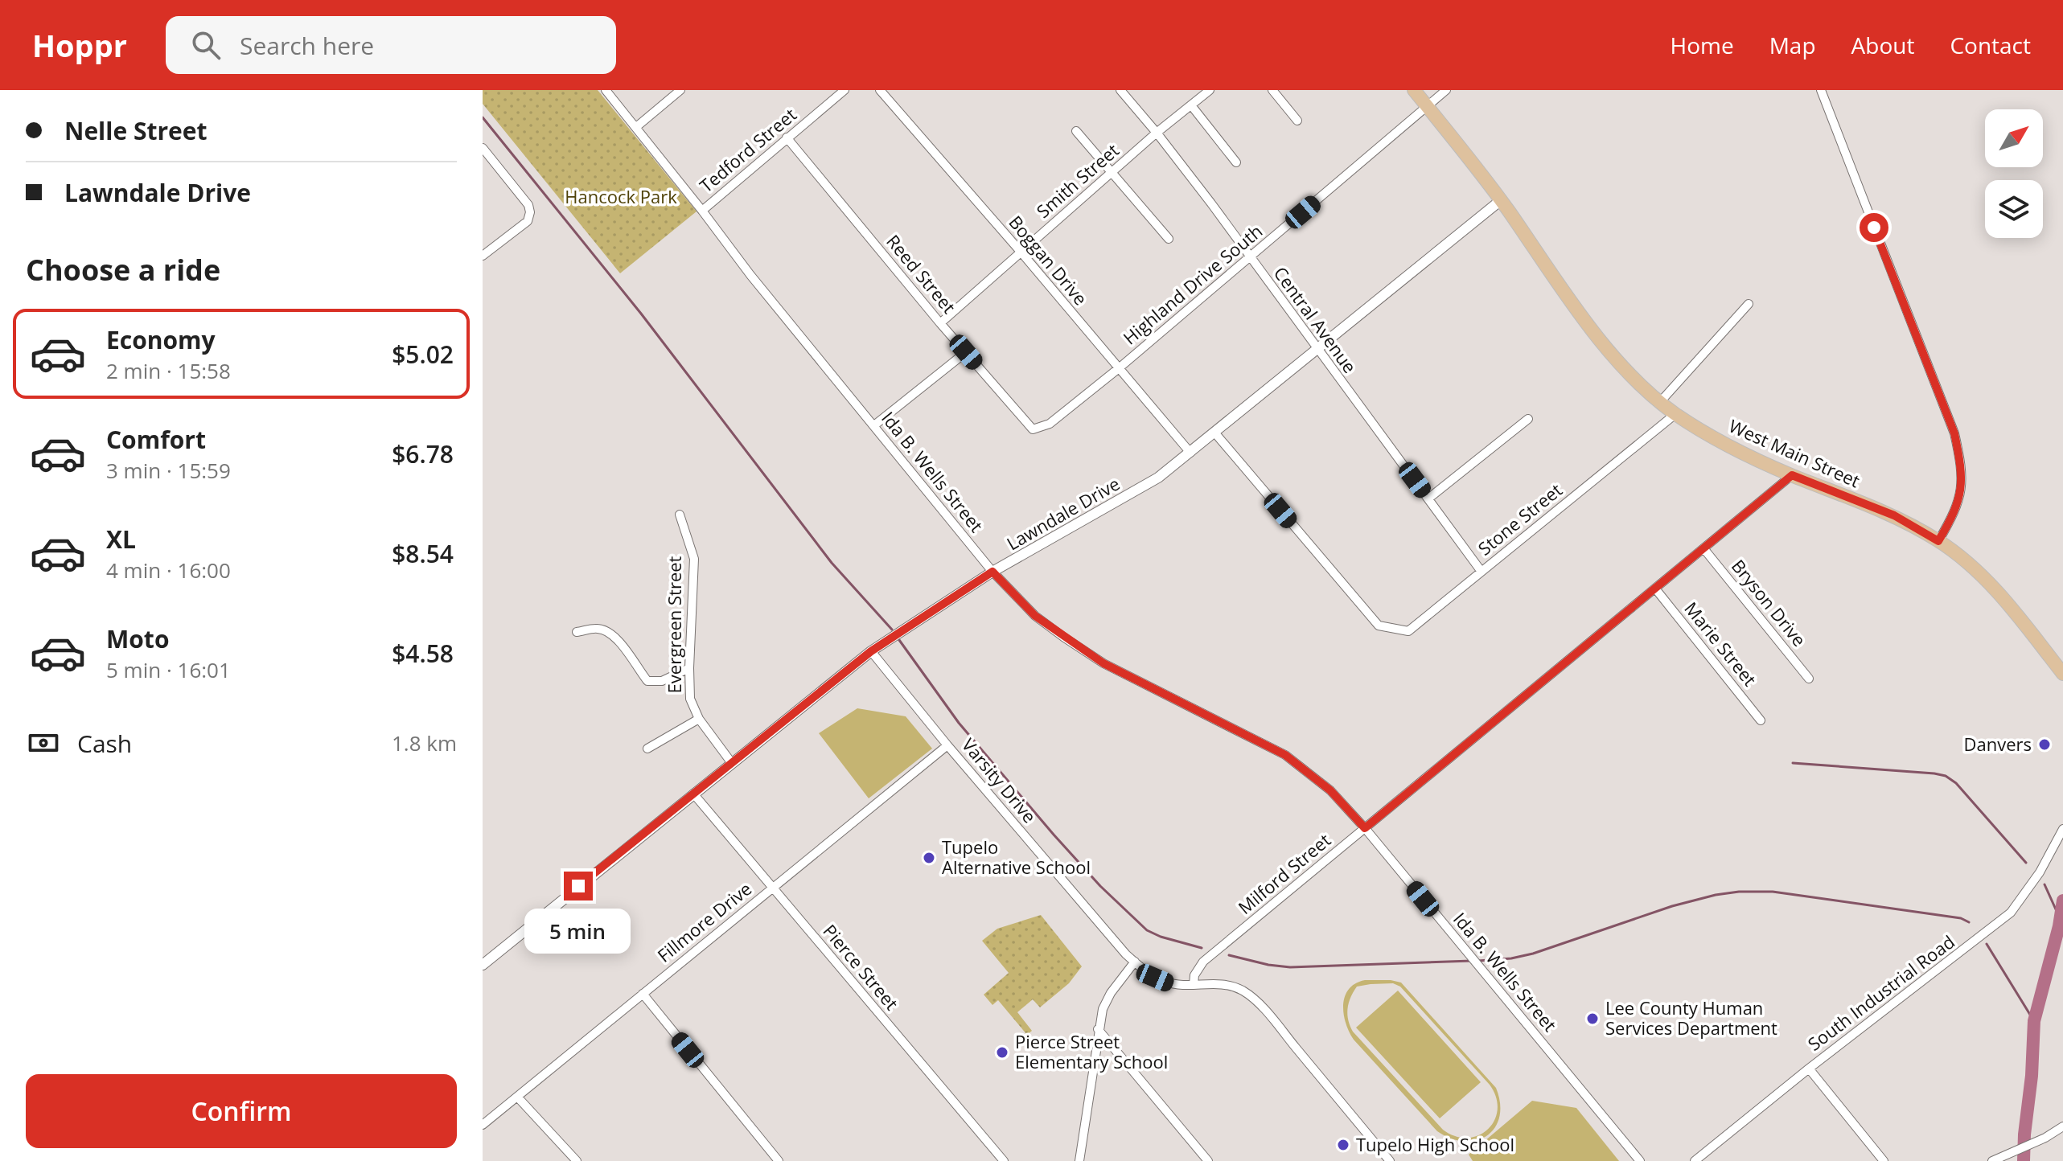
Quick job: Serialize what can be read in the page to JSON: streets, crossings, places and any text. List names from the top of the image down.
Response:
{
  "streets": {
    "main road": ["West Main Street"],
    "street": [
      "Tedford Street",
      "Smith Street",
      "Boggan Drive",
      "Reed Street",
      "Highland Drive South",
      "Central Avenue",
      "Ida B. Wells Street",
      "Lawndale Drive",
      "Stone Street",
      "Bryson Drive",
      "Evergreen Street",
      "Marie Street",
      "Varsity Drive",
      "Milford Street",
      "Fillmore Drive",
      "Pierce Street",
      "South Industrial Road"
    ]
  },
  "crossings": [
    ["Tedford Street", "Reed Street"],
    ["Tedford Street", "Ida B. Wells Street"],
    ["Smith Street", "Boggan Drive"],
    ["Smith Street", "Reed Street"],
    ["Smith Street", "Central Avenue"],
    ["Boggan Drive", "Highland Drive South"],
    ["Boggan Drive", "Lawndale Drive"],
    ["Reed Street", "Highland Drive South"],
    ["Highland Drive South", "Central Avenue"],
    ["Highland Drive South", "West Main Street"],
    ["Central Avenue", "Lawndale Drive"],
    ["Central Avenue", "Stone Street"],
    ["West Main Street", "Lawndale Drive"],
    ["West Main Street", "Stone Street"],
    ["West Main Street", "Milford Street"],
    ["Ida B. Wells Street", "Lawndale Drive"],
    ["Ida B. Wells Street", "Milford Street"],
    ["Lawndale Drive", "Stone Street"],
    ["Lawndale Drive", "Evergreen Street"],
    ["Lawndale Drive", "Varsity Drive"],
    ["Lawndale Drive", "Pierce Street"],
    ["Bryson Drive", "Milford Street"],
    ["Marie Street", "Milford Street"],
    ["Varsity Drive", "Milford Street"],
    ["Varsity Drive", "Fillmore Drive"],
    ["Fillmore Drive", "Pierce Street"]
  ],
  "parks": ["Hancock Park"],
  "places": [
    "Danvers",
    "Tupelo Alternative School",
    "Lee County Human Services Department",
    "Pierce Street Elementary School",
    "Tupelo High School"
  ],
  "north": "top right",
  "page": {
    "header": "Hoppr",
    "search": "Search here",
    "nav": [
      "Home",
      "Map",
      "About",
      "Contact"
    ],
    "banner": ["Nelle Street", "Lawndale Drive"],
    "heading": "Choose a ride",
    "list": [
      {
        "name": "Economy",
        "note": "2 min · 15:58",
        "value": "$5.02"
      },
      {
        "name": "Comfort",
        "note": "3 min · 15:59",
        "value": "$6.78"
      },
      {
        "name": "XL",
        "note": "4 min · 16:00",
        "value": "$8.54"
      },
      {
        "name": "Moto",
        "note": "5 min · 16:01",
        "value": "$4.58"
      }
    ],
    "pay": ["Cash", "1.8 km"],
    "bubble": "5 min",
    "buttons": "Confirm"
  }
}
